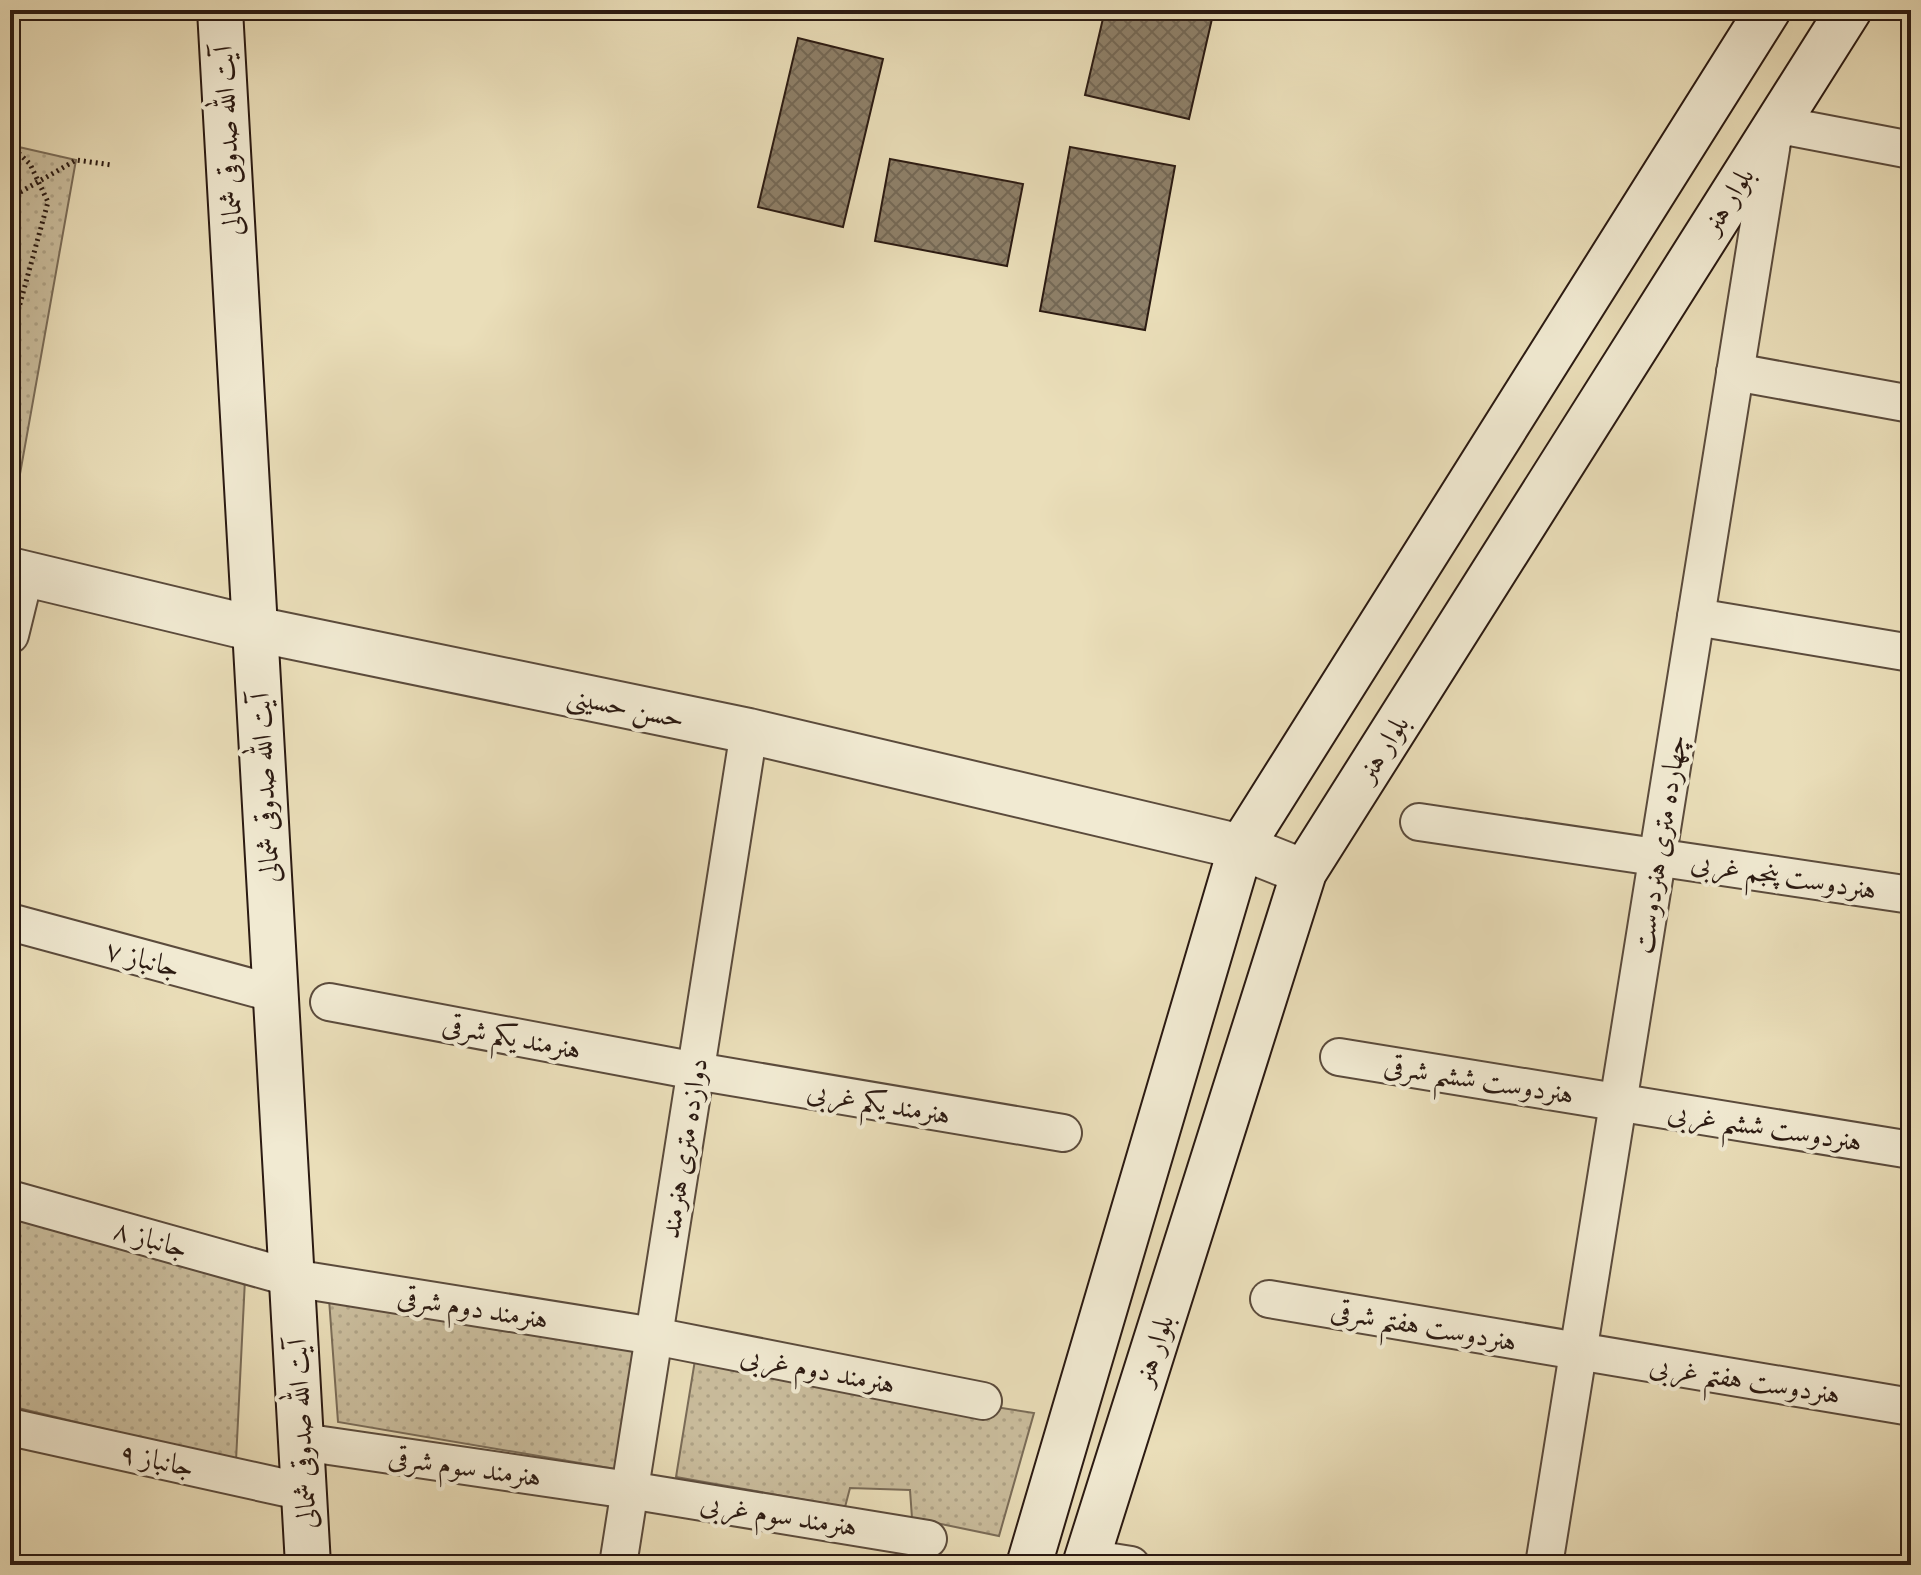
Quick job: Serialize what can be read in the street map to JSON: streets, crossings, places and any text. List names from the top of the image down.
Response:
{
  "streets": {
    "main road": ["آیت الله صدوقی شمالی", "بلوار هنر", "حسن حسینی"],
    "street": [
      "چهارده متری هنردوست",
      "هنردوست پنجم غربی",
      "جانباز ۷",
      "هنرمند یکم شرقی",
      "هنردوست ششم شرقی",
      "هنرمند یکم غربی",
      "هنردوست ششم غربی",
      "دوازده متری هنرمند",
      "جانباز ۸",
      "هنرمند دوم شرقی",
      "هنردوست هفتم شرقی",
      "هنرمند دوم غربی",
      "هنردوست هفتم غربی",
      "جانباز ۹",
      "هنرمند سوم شرقی",
      "هنرمند سوم غربی"
    ]
  },
  "crossings": [
    ["آیت الله صدوقی شمالی", "حسن حسینی"],
    ["آیت الله صدوقی شمالی", "جانباز ۷"],
    ["آیت الله صدوقی شمالی", "جانباز ۸"],
    ["آیت الله صدوقی شمالی", "هنرمند دوم شرقی"],
    ["آیت الله صدوقی شمالی", "جانباز ۹"],
    ["آیت الله صدوقی شمالی", "هنرمند سوم شرقی"],
    ["بلوار هنر", "حسن حسینی"],
    ["بلوار هنر", "چهارده متری هنردوست"],
    ["حسن حسینی", "دوازده متری هنرمند"],
    ["چهارده متری هنردوست", "هنردوست پنجم غربی"],
    ["چهارده متری هنردوست", "هنردوست ششم شرقی"],
    ["چهارده متری هنردوست", "هنردوست ششم غربی"],
    ["چهارده متری هنردوست", "هنردوست هفتم شرقی"],
    ["چهارده متری هنردوست", "هنردوست هفتم غربی"],
    ["هنرمند یکم شرقی", "هنرمند یکم غربی"],
    ["هنرمند یکم شرقی", "دوازده متری هنرمند"],
    ["هنردوست ششم شرقی", "هنردوست ششم غربی"],
    ["هنرمند یکم غربی", "دوازده متری هنرمند"],
    ["دوازده متری هنرمند", "هنرمند دوم شرقی"],
    ["دوازده متری هنرمند", "هنرمند دوم غربی"],
    ["دوازده متری هنرمند", "هنرمند سوم شرقی"],
    ["دوازده متری هنرمند", "هنرمند سوم غربی"],
    ["جانباز ۸", "هنرمند دوم شرقی"],
    ["هنرمند دوم شرقی", "هنرمند دوم غربی"],
    ["هنردوست هفتم شرقی", "هنردوست هفتم غربی"],
    ["هنرمند سوم شرقی", "هنرمند سوم غربی"]
  ]
}
